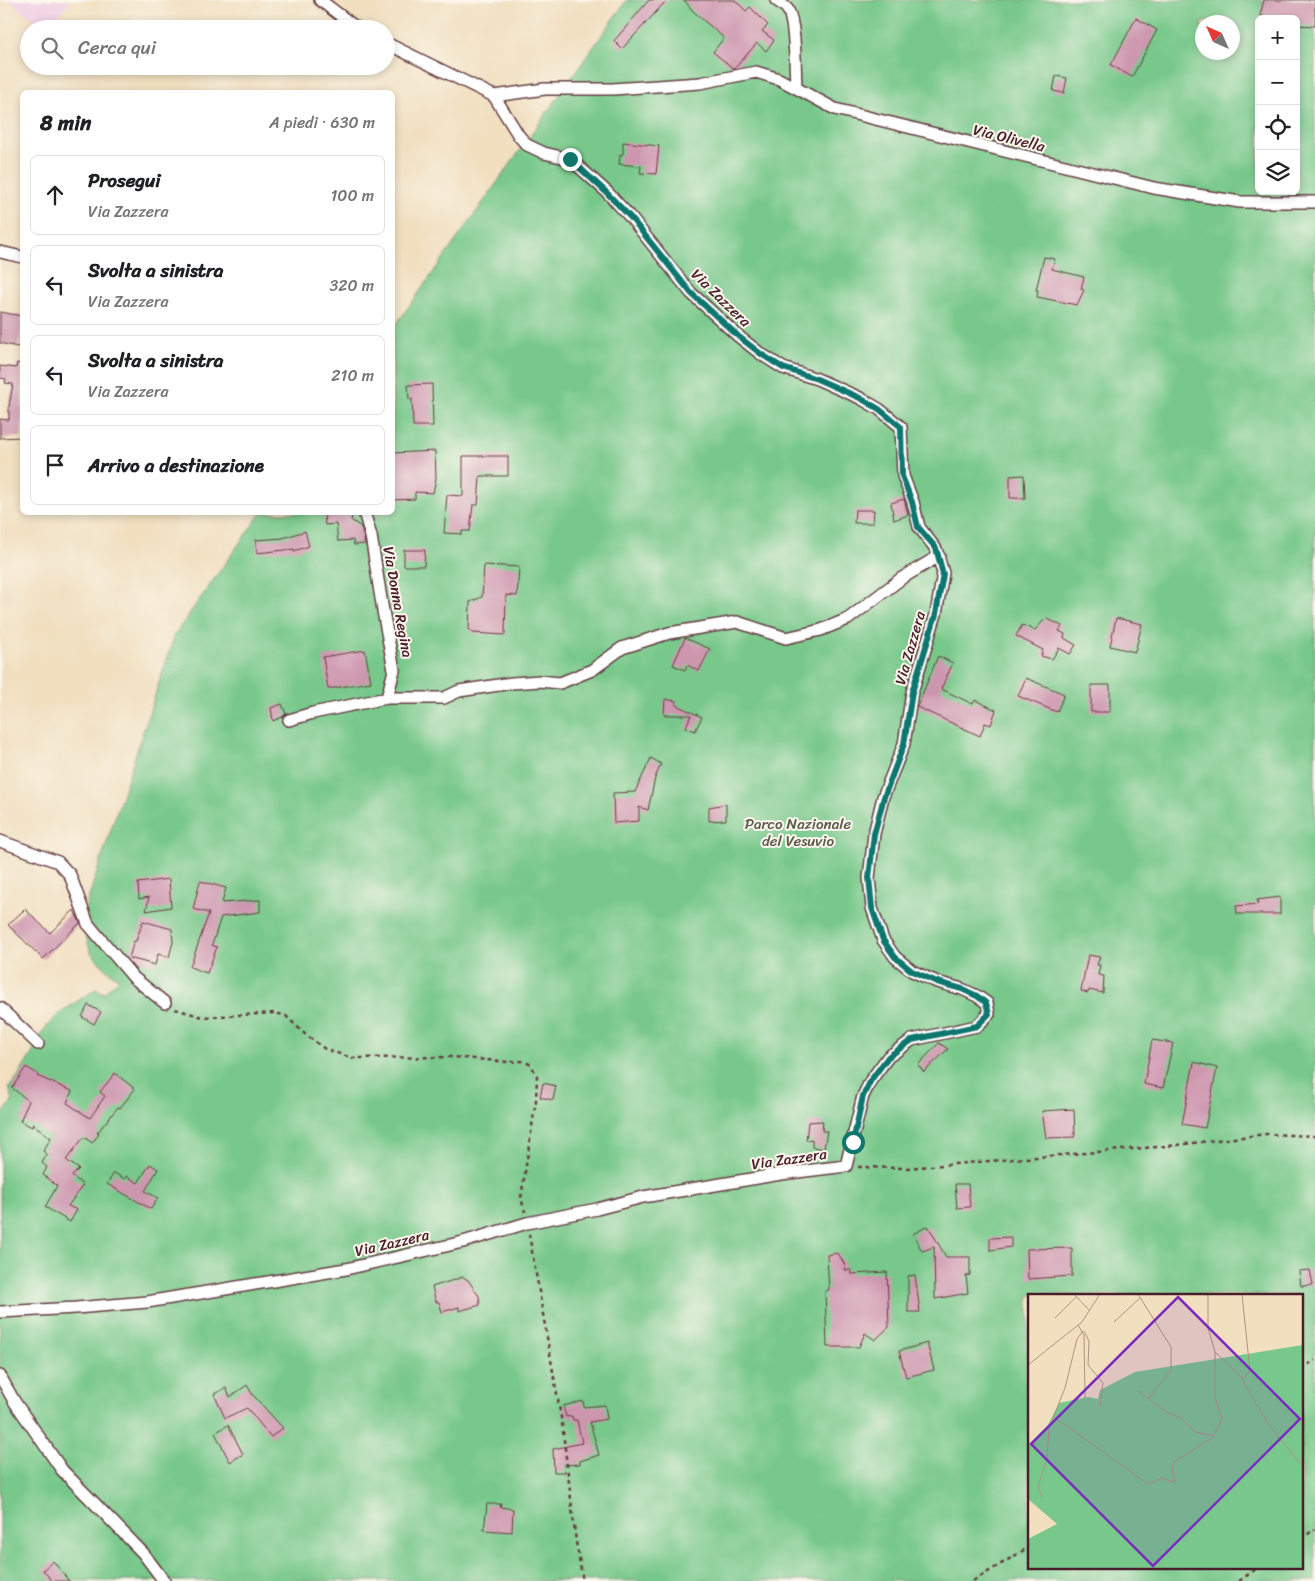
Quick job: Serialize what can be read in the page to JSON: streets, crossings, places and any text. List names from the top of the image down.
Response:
{
  "streets": {
    "street": ["Via Olivella", "Via Zazzera", "Via Donna Regina"]
  },
  "crossings": [
    ["Via Olivella", "Via Zazzera"]
  ],
  "parks": ["Parco Nazionale del Vesuvio"],
  "north": "top left",
  "page": {
    "map_buttons": ["+", "−"],
    "search": "Cerca qui",
    "heading": ["8 min", "A piedi · 630 m"],
    "list": [
      ["Prosegui", "Via Zazzera", "100 m"],
      ["Svolta a sinistra", "Via Zazzera", "320 m"],
      ["Svolta a sinistra", "Via Zazzera", "210 m"],
      "Arrivo a destinazione"
    ]
  }
}
